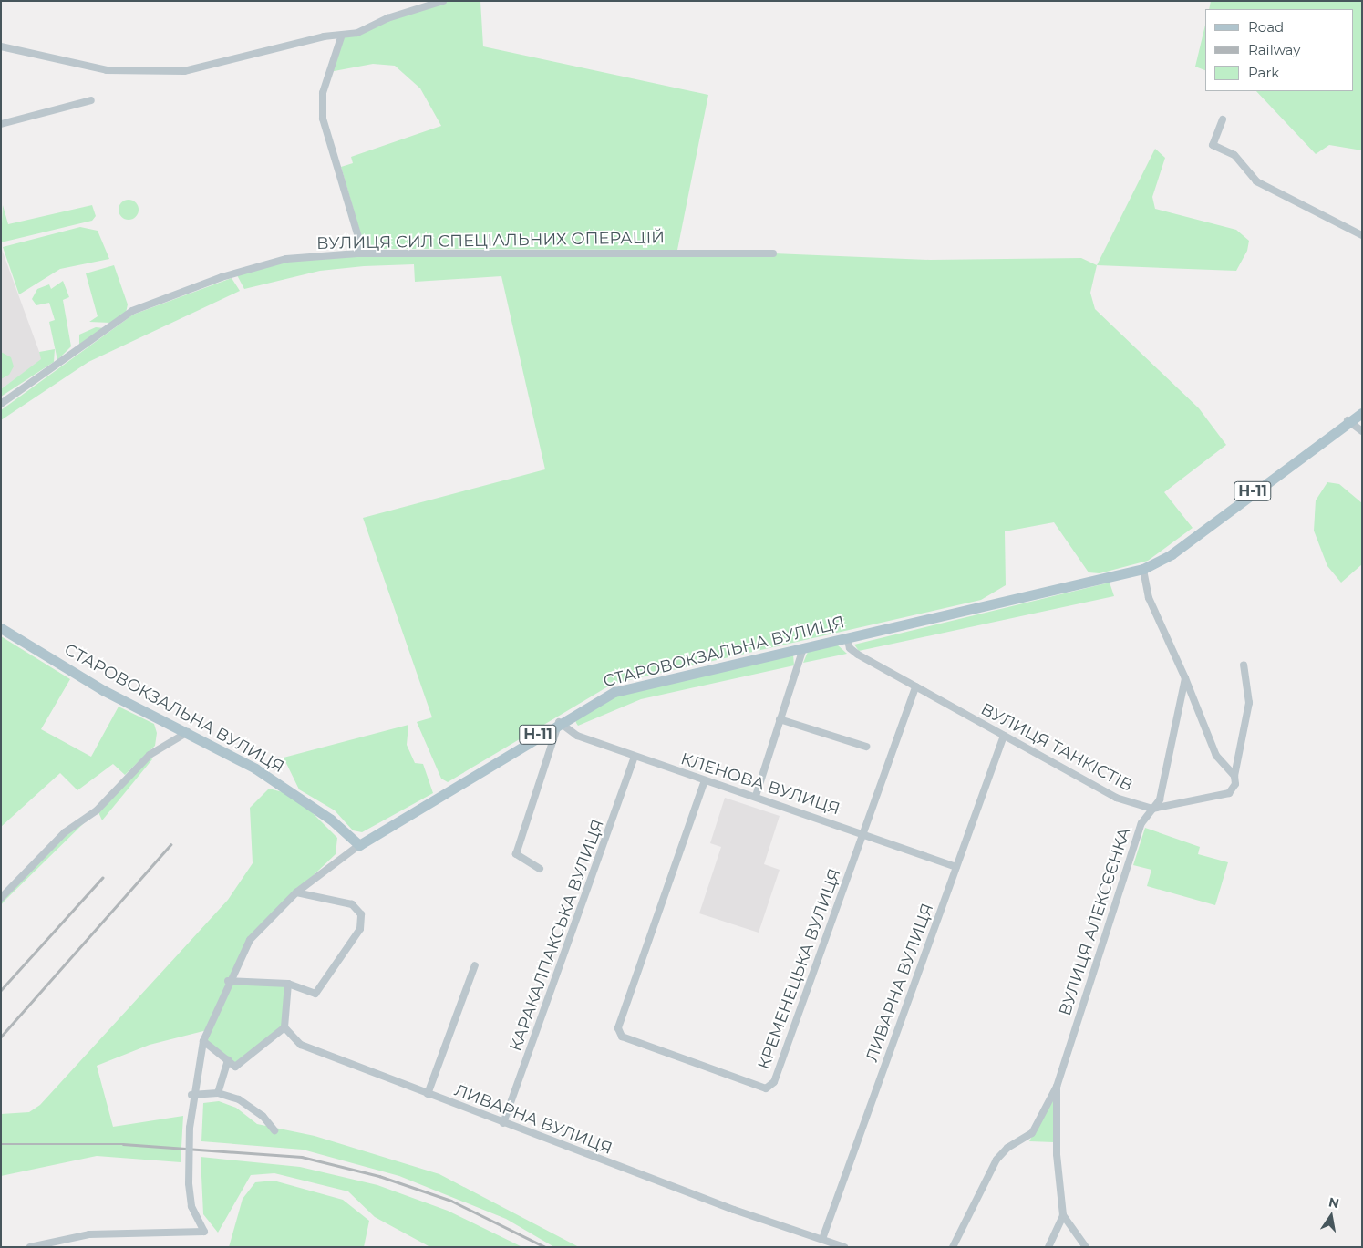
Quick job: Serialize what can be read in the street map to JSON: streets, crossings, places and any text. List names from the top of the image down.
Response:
{
  "streets": {
    "main road": ["Н-11", "СТАРОВОКЗАЛЬНА ВУЛИЦЯ"],
    "street": [
      "ВУЛИЦЯ СИЛ СПЕЦІАЛЬНИХ ОПЕРАЦІЙ",
      "ВУЛИЦЯ ТАНКІСТІВ",
      "КЛЕНОВА ВУЛИЦЯ",
      "ВУЛИЦЯ АЛЕКСЄЄНКА",
      "КАРАКАЛПАКСЬКА ВУЛИЦЯ",
      "КРЕМЕНЕЦЬКА ВУЛИЦЯ",
      "ЛИВАРНА ВУЛИЦЯ"
    ]
  },
  "crossings": [
    ["СТАРОВОКЗАЛЬНА ВУЛИЦЯ", "ВУЛИЦЯ ТАНКІСТІВ"],
    ["СТАРОВОКЗАЛЬНА ВУЛИЦЯ", "КЛЕНОВА ВУЛИЦЯ"],
    ["ВУЛИЦЯ ТАНКІСТІВ", "ВУЛИЦЯ АЛЕКСЄЄНКА"],
    ["ВУЛИЦЯ ТАНКІСТІВ", "КРЕМЕНЕЦЬКА ВУЛИЦЯ"],
    ["ВУЛИЦЯ ТАНКІСТІВ", "ЛИВАРНА ВУЛИЦЯ"],
    ["КЛЕНОВА ВУЛИЦЯ", "КАРАКАЛПАКСЬКА ВУЛИЦЯ"],
    ["КЛЕНОВА ВУЛИЦЯ", "КРЕМЕНЕЦЬКА ВУЛИЦЯ"],
    ["КЛЕНОВА ВУЛИЦЯ", "ЛИВАРНА ВУЛИЦЯ"],
    ["КАРАКАЛПАКСЬКА ВУЛИЦЯ", "ЛИВАРНА ВУЛИЦЯ"]
  ],
  "legend": ["Road", "Railway", "Park"],
  "north": "top"
}
